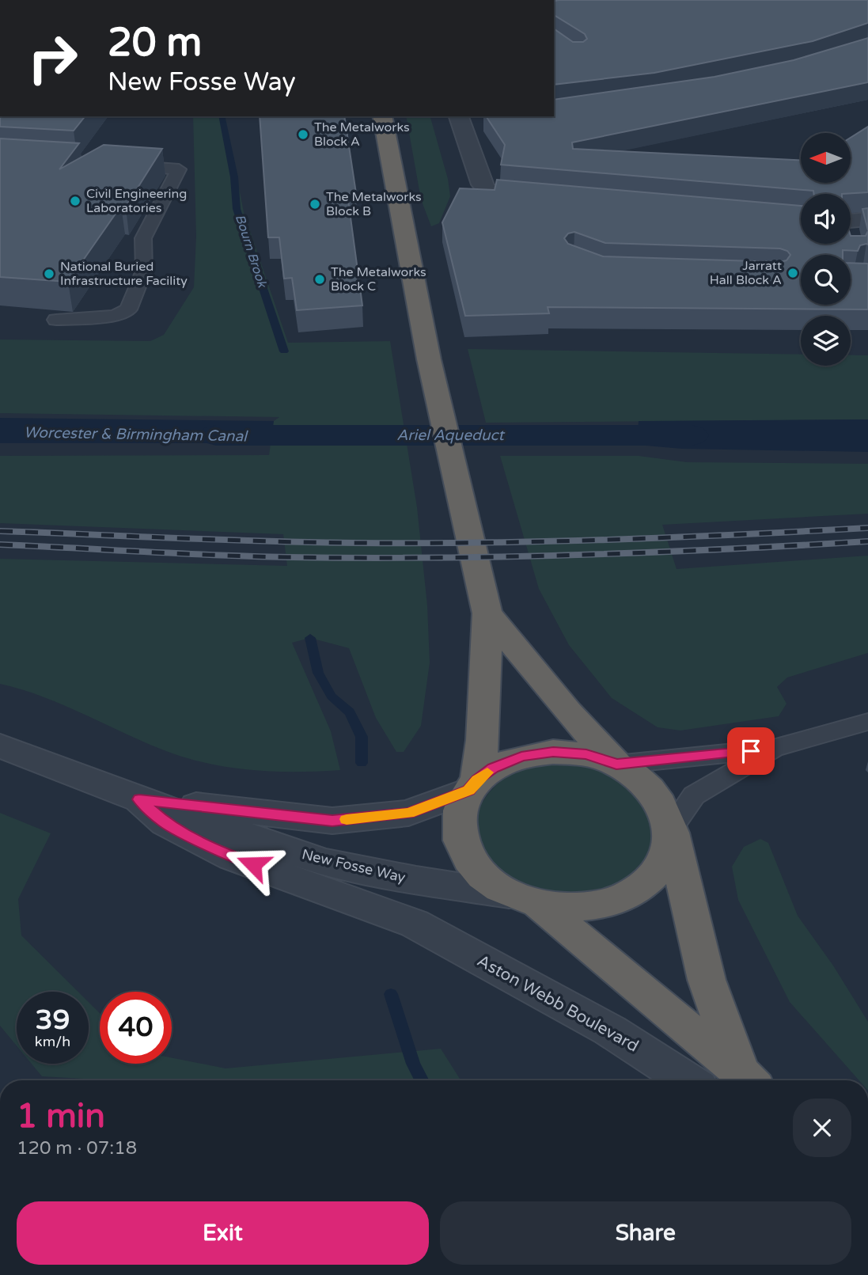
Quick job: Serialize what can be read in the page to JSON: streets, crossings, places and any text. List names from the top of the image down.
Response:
{
  "streets": {
    "street": ["New Fosse Way", "Aston Webb Boulevard"]
  },
  "crossings": [
    ["New Fosse Way", "Aston Webb Boulevard"]
  ],
  "water": ["Bourn Brook", "Worcester & Birmingham Canal", "Ariel Aqueduct"],
  "places": [
    "The Metalworks Block A",
    "Civil Engineering Laboratories",
    "The Metalworks Block B",
    "Jarratt Hall Block A",
    "National Buried Infrastructure Facility",
    "The Metalworks Block C"
  ],
  "north": "left",
  "page": {
    "turn": ["20 m", "New Fosse Way"],
    "speed": "39 km/h",
    "limit": "40",
    "heading": ["1 min", "120 m · 07:18"],
    "buttons": ["Exit", "Share"]
  }
}
